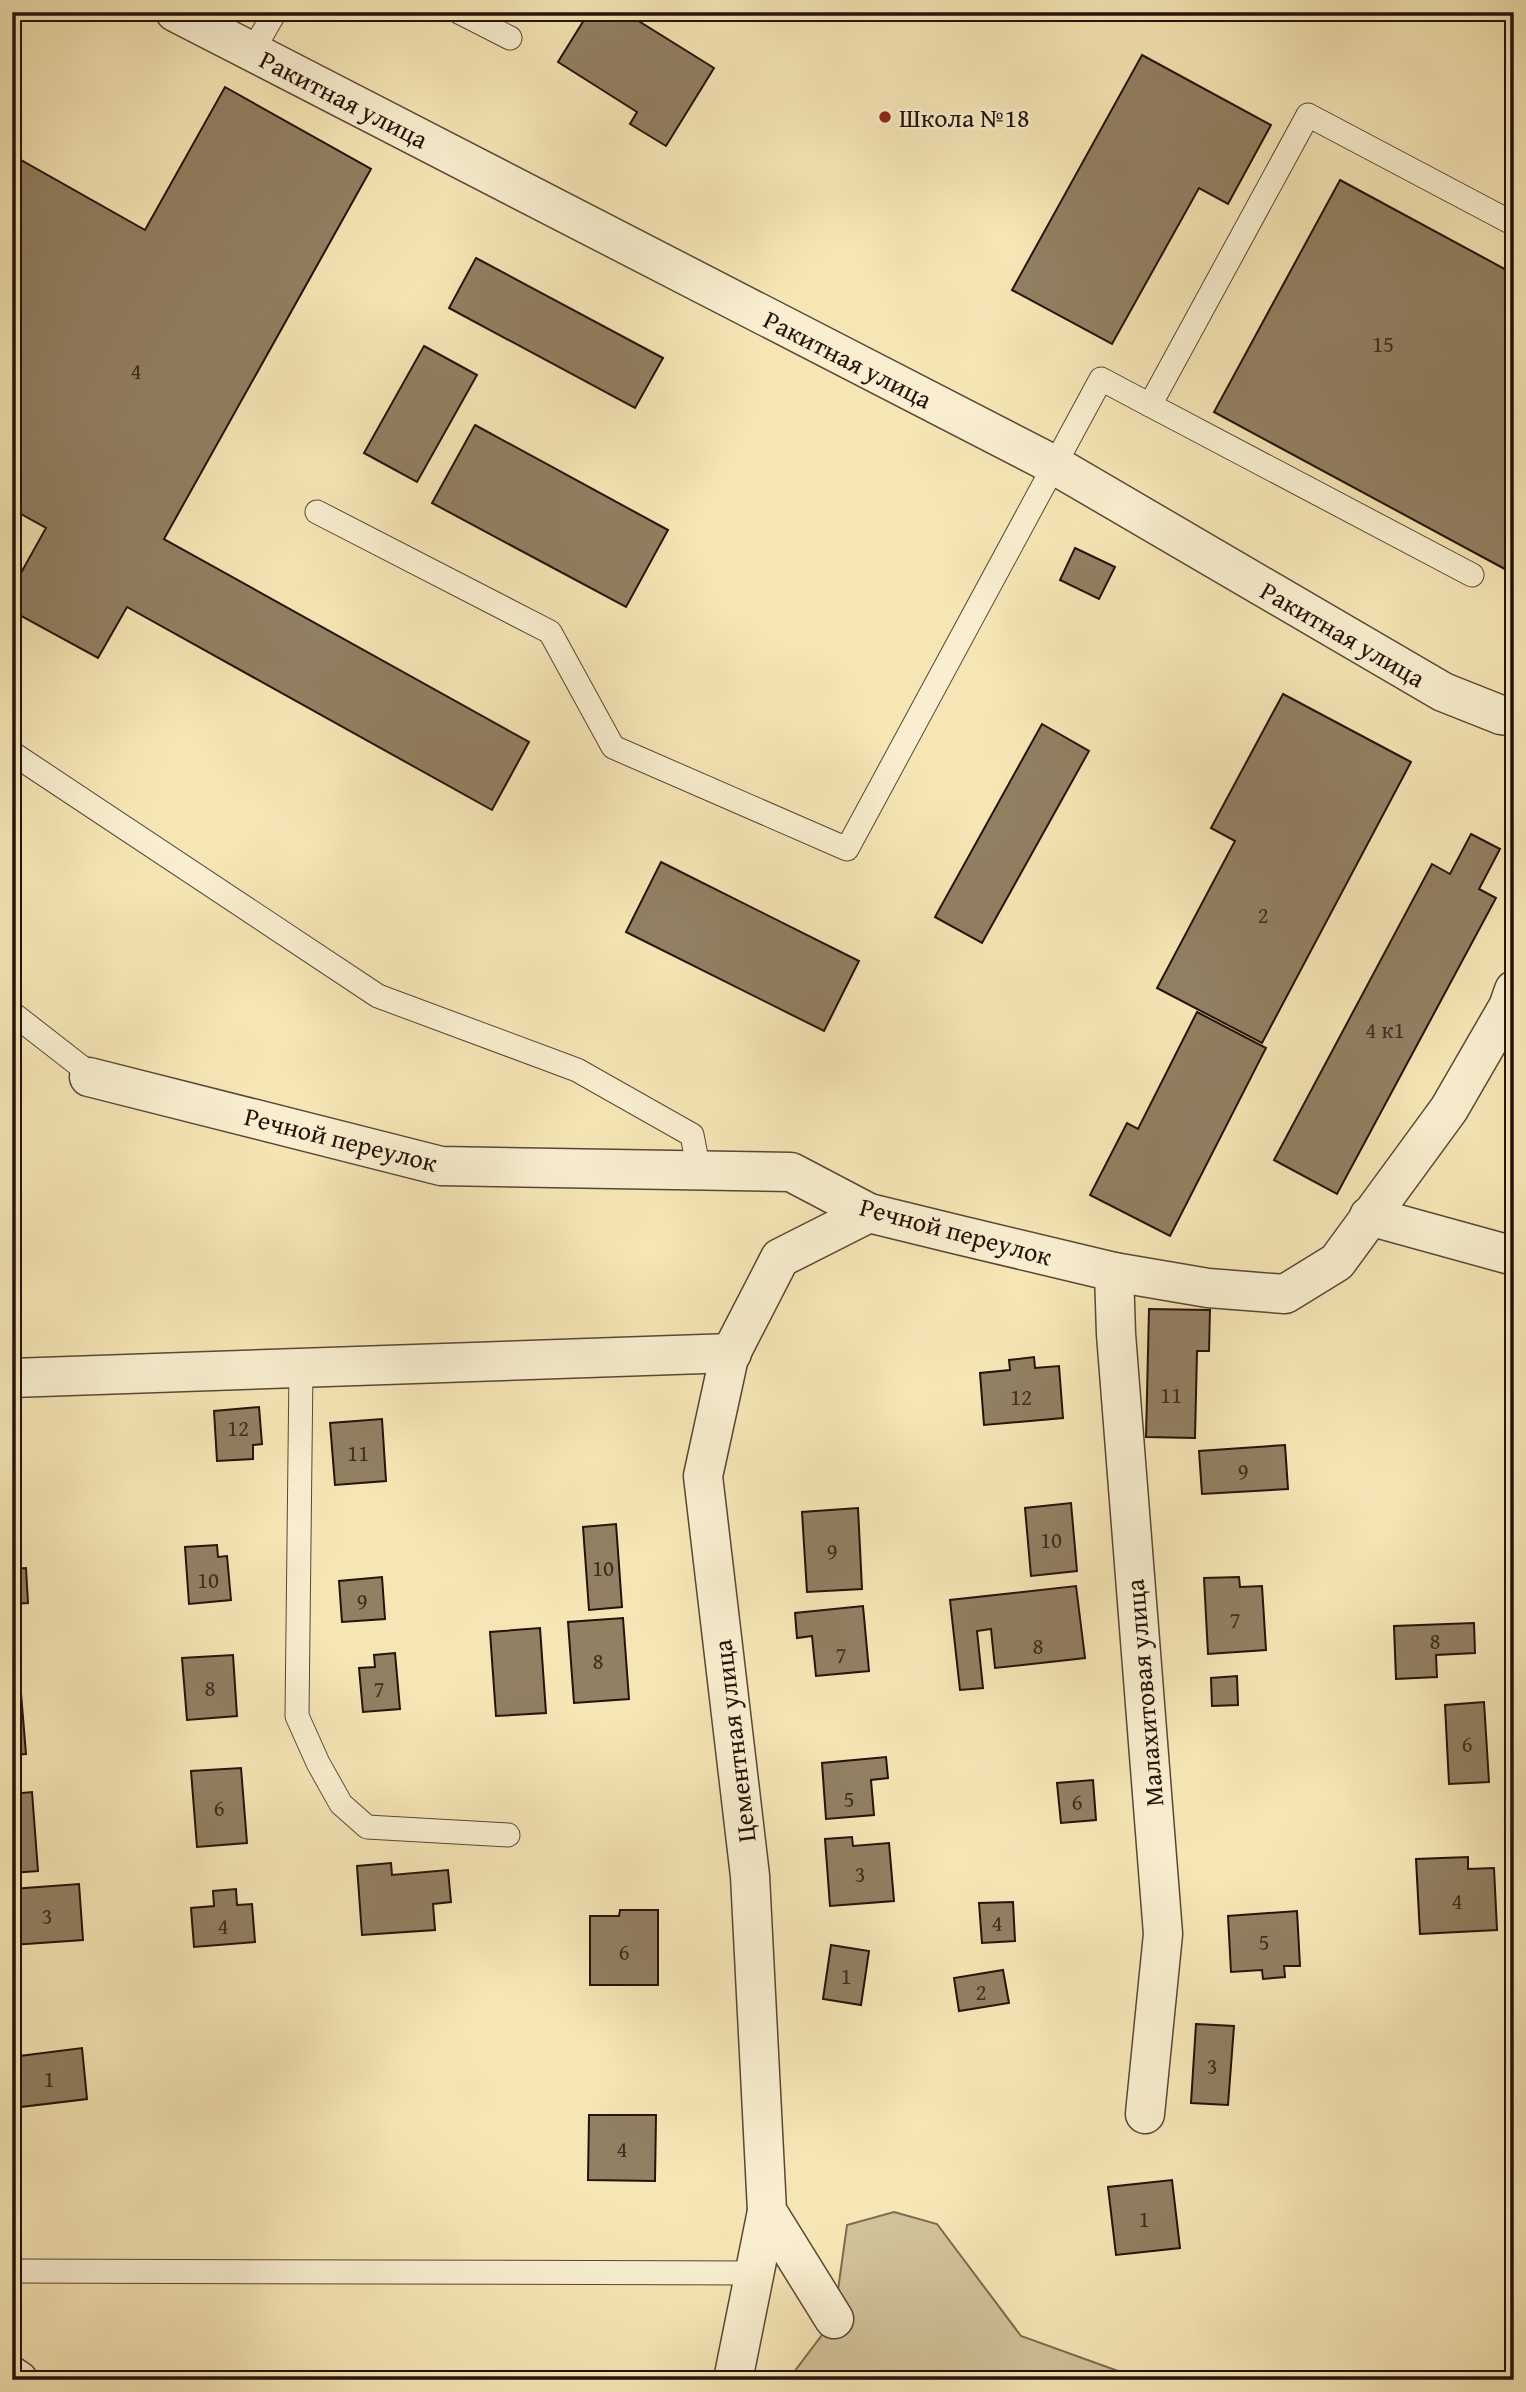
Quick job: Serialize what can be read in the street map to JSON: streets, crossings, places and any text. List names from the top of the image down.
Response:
{
  "streets": {
    "street": [
      "Ракитная улица",
      "Речной переулок",
      "Малахитовая улица",
      "Цементная улица"
    ]
  },
  "crossings": [
    ["Речной переулок", "Малахитовая улица"],
    ["Речной переулок", "Цементная улица"]
  ],
  "places": ["Школа №18"],
  "house_numbers": [
    "15",
    "4",
    "2",
    "4 к1",
    "11",
    "12",
    "12",
    "11",
    "9",
    "10",
    "9",
    "10",
    "10",
    "9",
    "7",
    "8",
    "8",
    "7",
    "8",
    "8",
    "7",
    "6",
    "5",
    "6",
    "6",
    "3",
    "4",
    "3",
    "4",
    "4",
    "5",
    "6",
    "1",
    "2",
    "3",
    "1",
    "4",
    "1"
  ]
}
